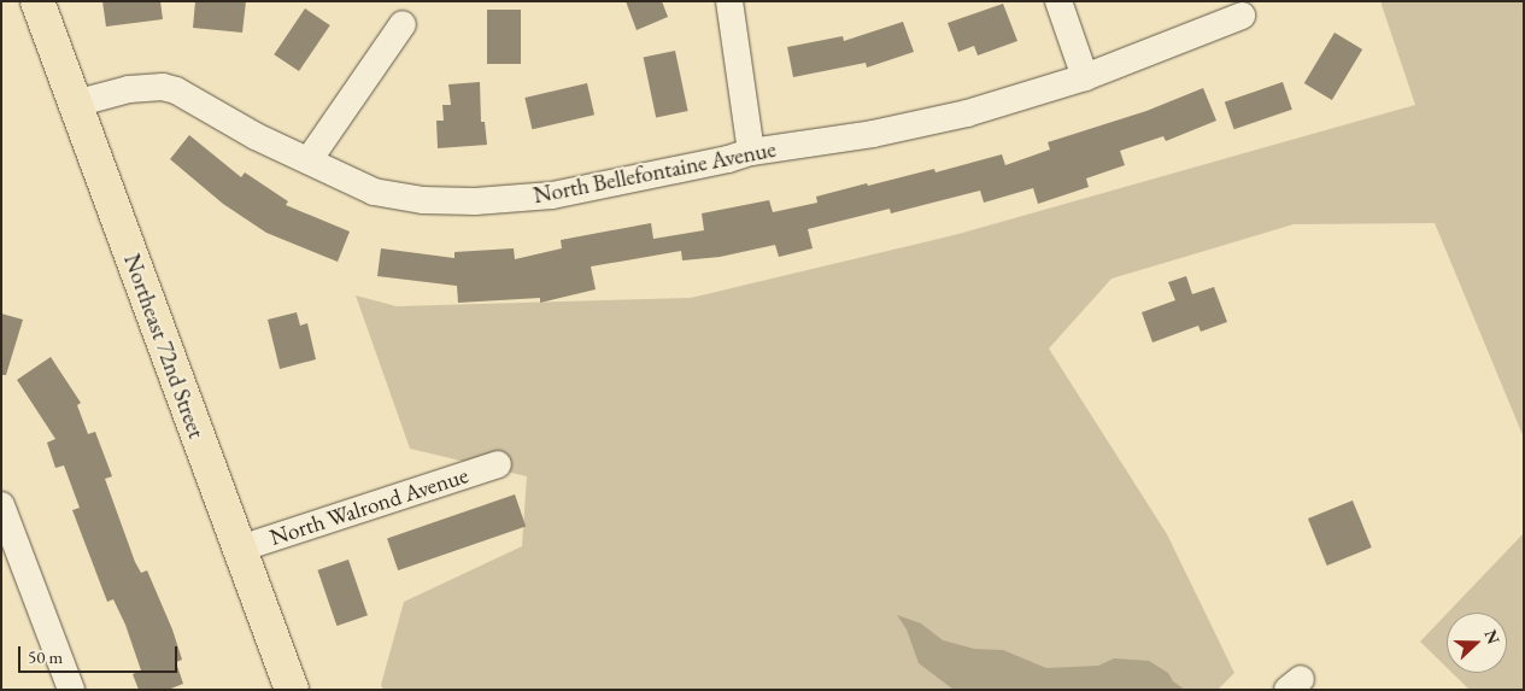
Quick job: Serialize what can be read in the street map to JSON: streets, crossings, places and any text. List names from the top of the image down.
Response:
{
  "streets": {
    "main road": ["Northeast 72nd Street"],
    "street": ["North Bellefontaine Avenue", "North Walrond Avenue"]
  },
  "crossings": [
    ["North Bellefontaine Avenue", "Northeast 72nd Street"],
    ["Northeast 72nd Street", "North Walrond Avenue"]
  ],
  "scale_bar": "50 m",
  "north": "right"
}
